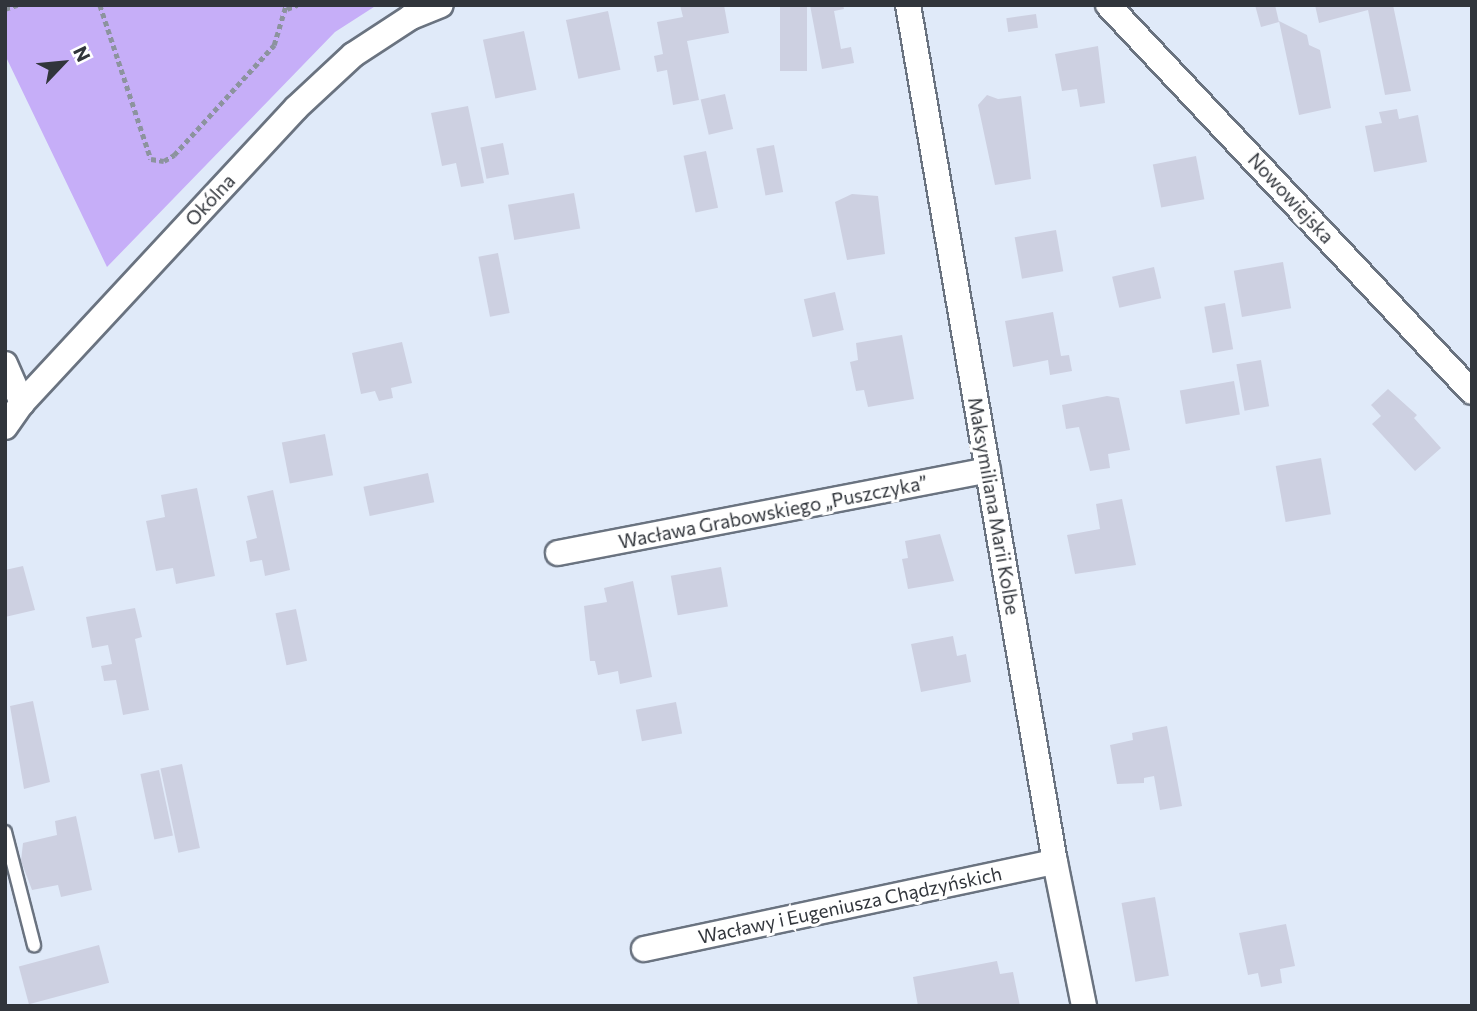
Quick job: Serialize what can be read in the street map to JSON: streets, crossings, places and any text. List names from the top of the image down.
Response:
{
  "streets": {
    "street": [
      "Nowowiejska",
      "Okólna",
      "Maksymiliana Marii Kolbe",
      "Wacława Grabowskiego „Puszczyka”",
      "Wacławy i Eugeniusza Chądzyńskich"
    ]
  },
  "crossings": [
    ["Maksymiliana Marii Kolbe", "Wacława Grabowskiego „Puszczyka”"],
    ["Maksymiliana Marii Kolbe", "Wacławy i Eugeniusza Chądzyńskich"]
  ],
  "north": "top right"
}
